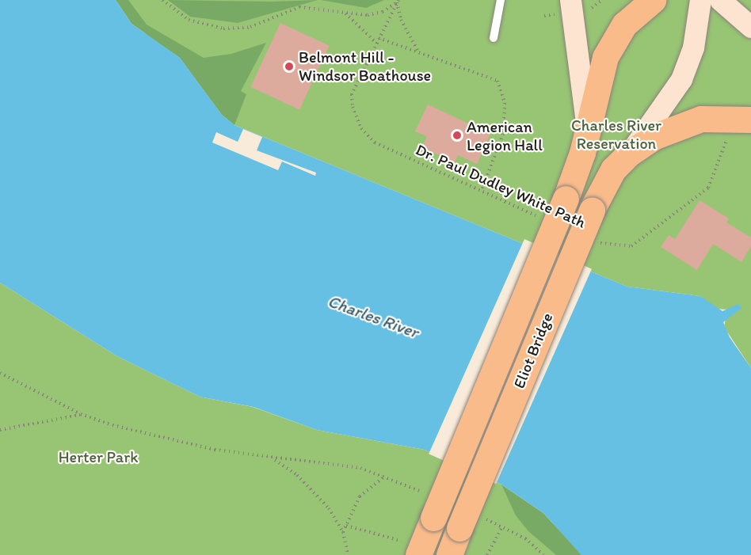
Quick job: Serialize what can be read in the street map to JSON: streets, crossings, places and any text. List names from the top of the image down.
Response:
{
  "streets": {
    "highway": ["Eliot Bridge"],
    "path": ["Dr. Paul Dudley White Path"]
  },
  "water": ["Charles River"],
  "parks": ["Charles River Reservation", "Herter Park"],
  "places": ["Belmont Hill - Windsor Boathouse", "American Legion Hall"]
}
